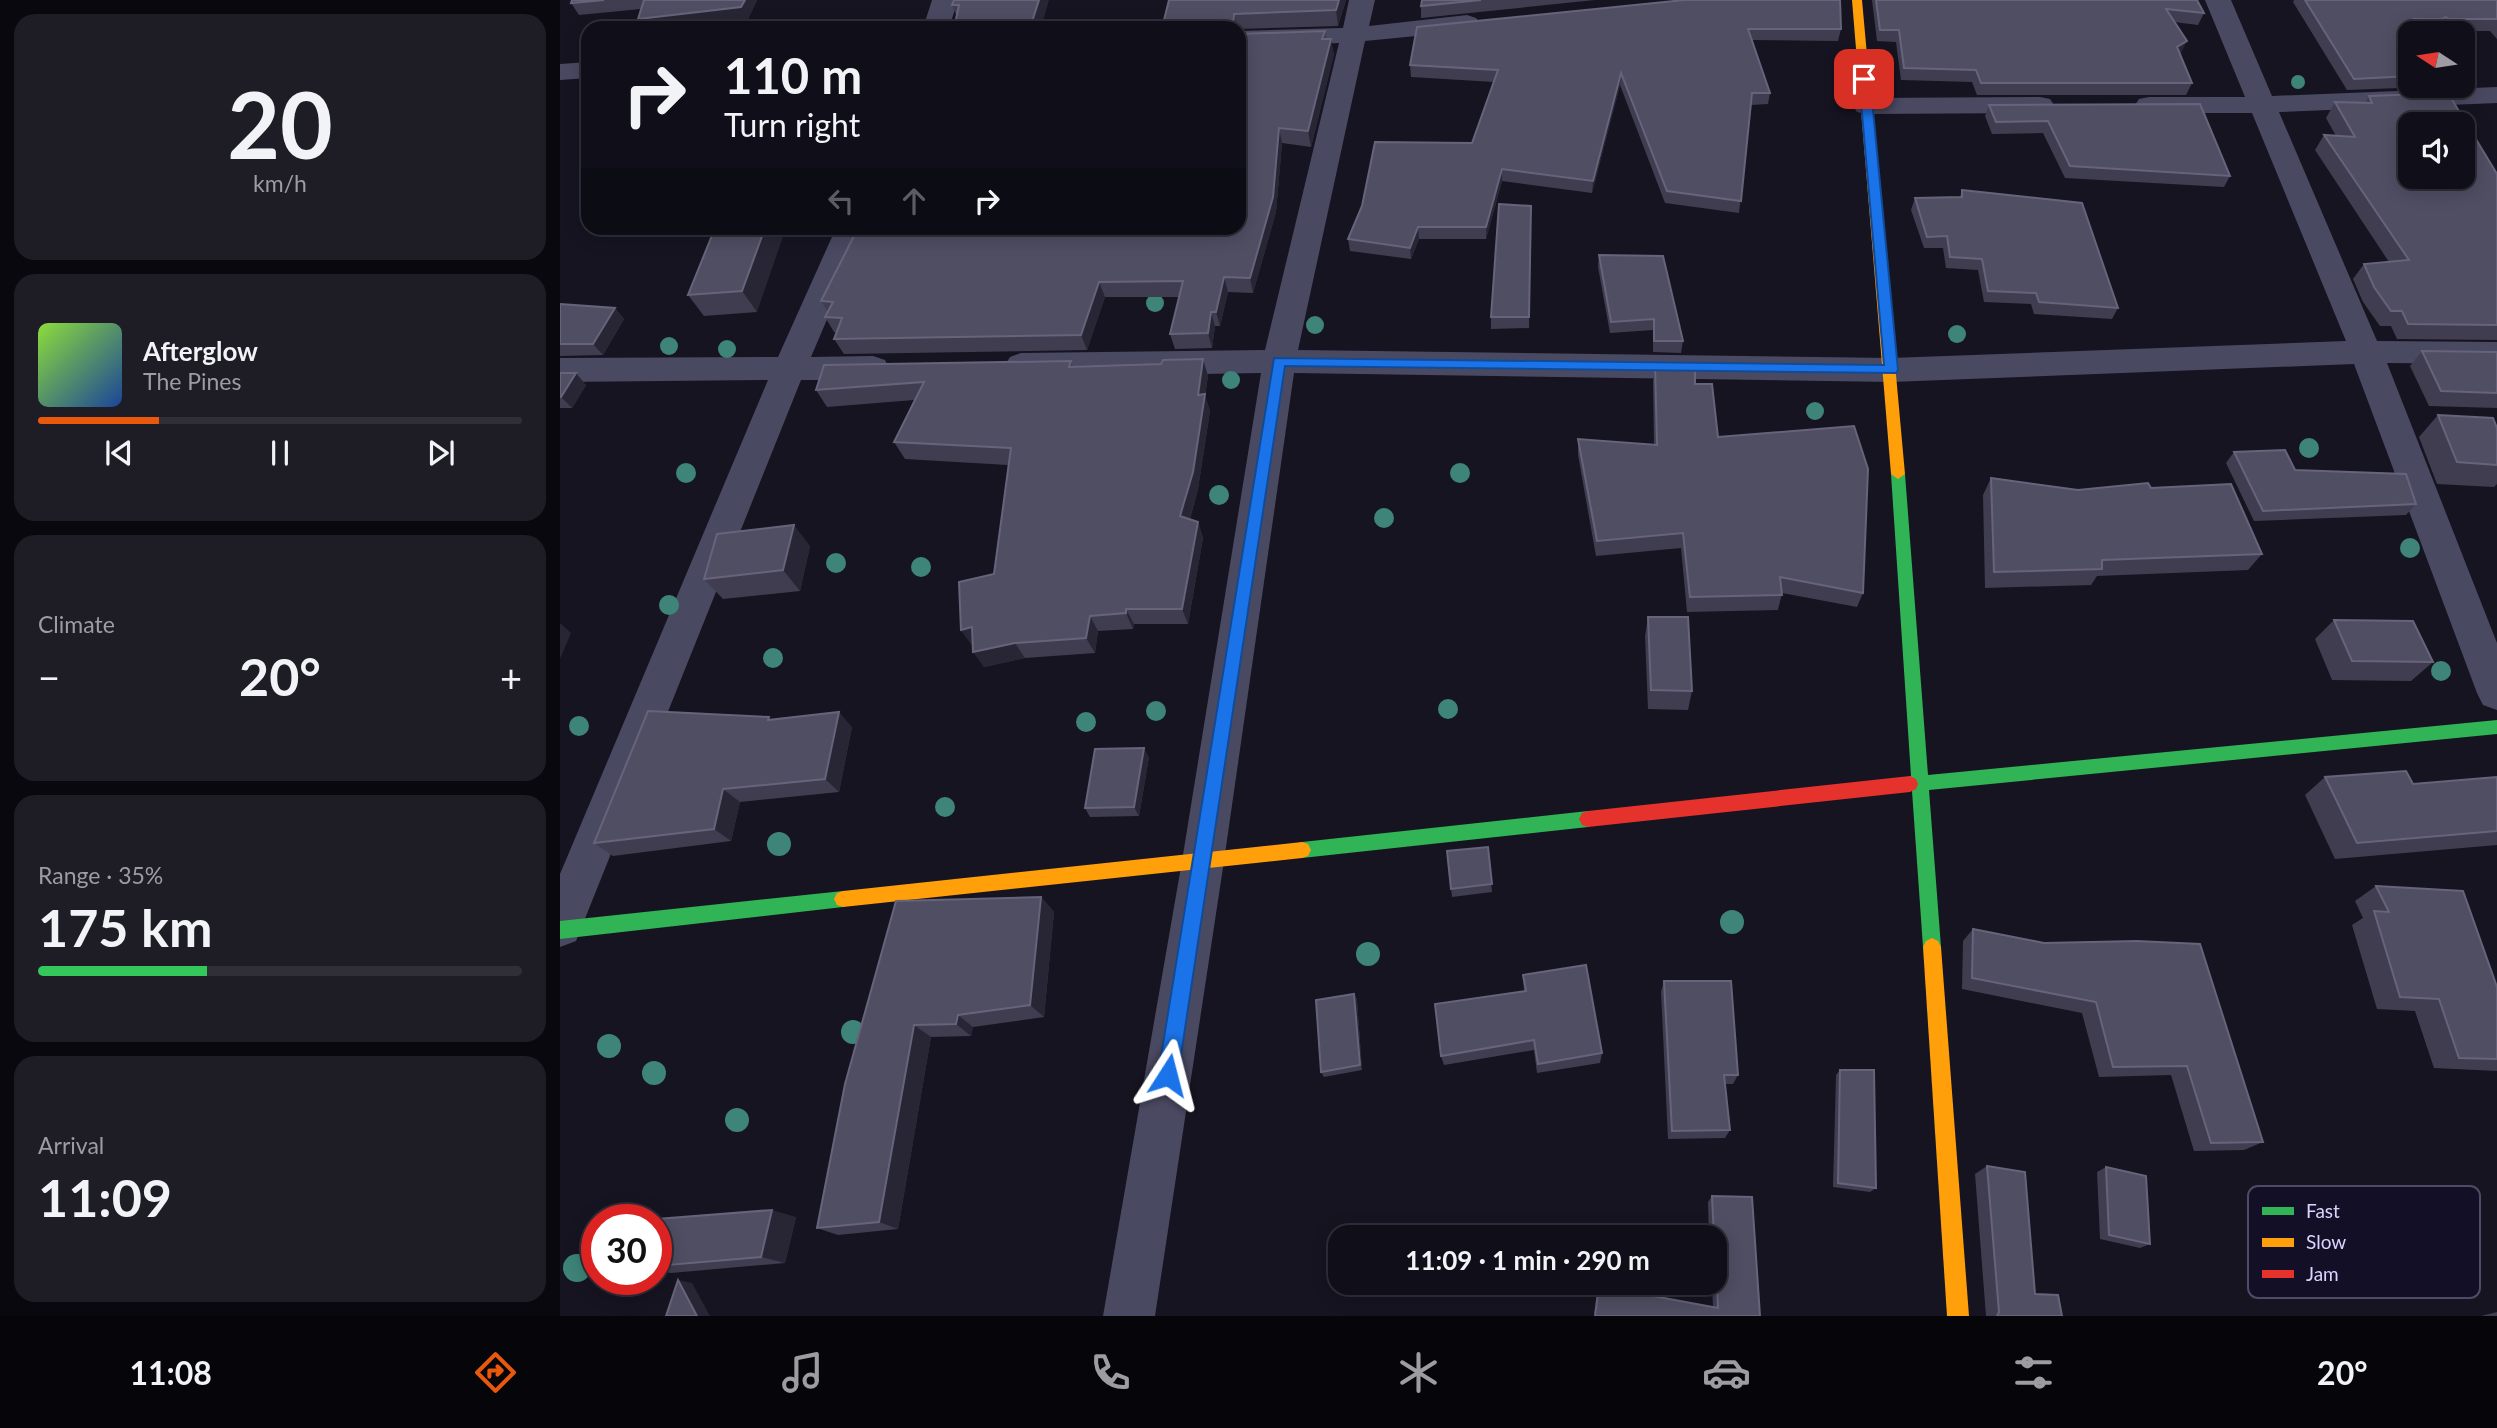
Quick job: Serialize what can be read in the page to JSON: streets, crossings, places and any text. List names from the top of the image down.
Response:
{
  "legend": ["Fast", "Slow", "Jam"],
  "north": "left",
  "page": {
    "tile": [
      ["20", "km/h"],
      "Climate",
      ["Range · 35%", "175 km"],
      ["Arrival", "11:09"]
    ],
    "turn": ["110 m", "Turn right"],
    "song": ["Afterglow", "The Pines"],
    "heat": ["−", "20°", "+"],
    "limit": "30",
    "trip": "11:09 · 1 min · 290 m",
    "tabs": ["11:08", "20°"]
  }
}
